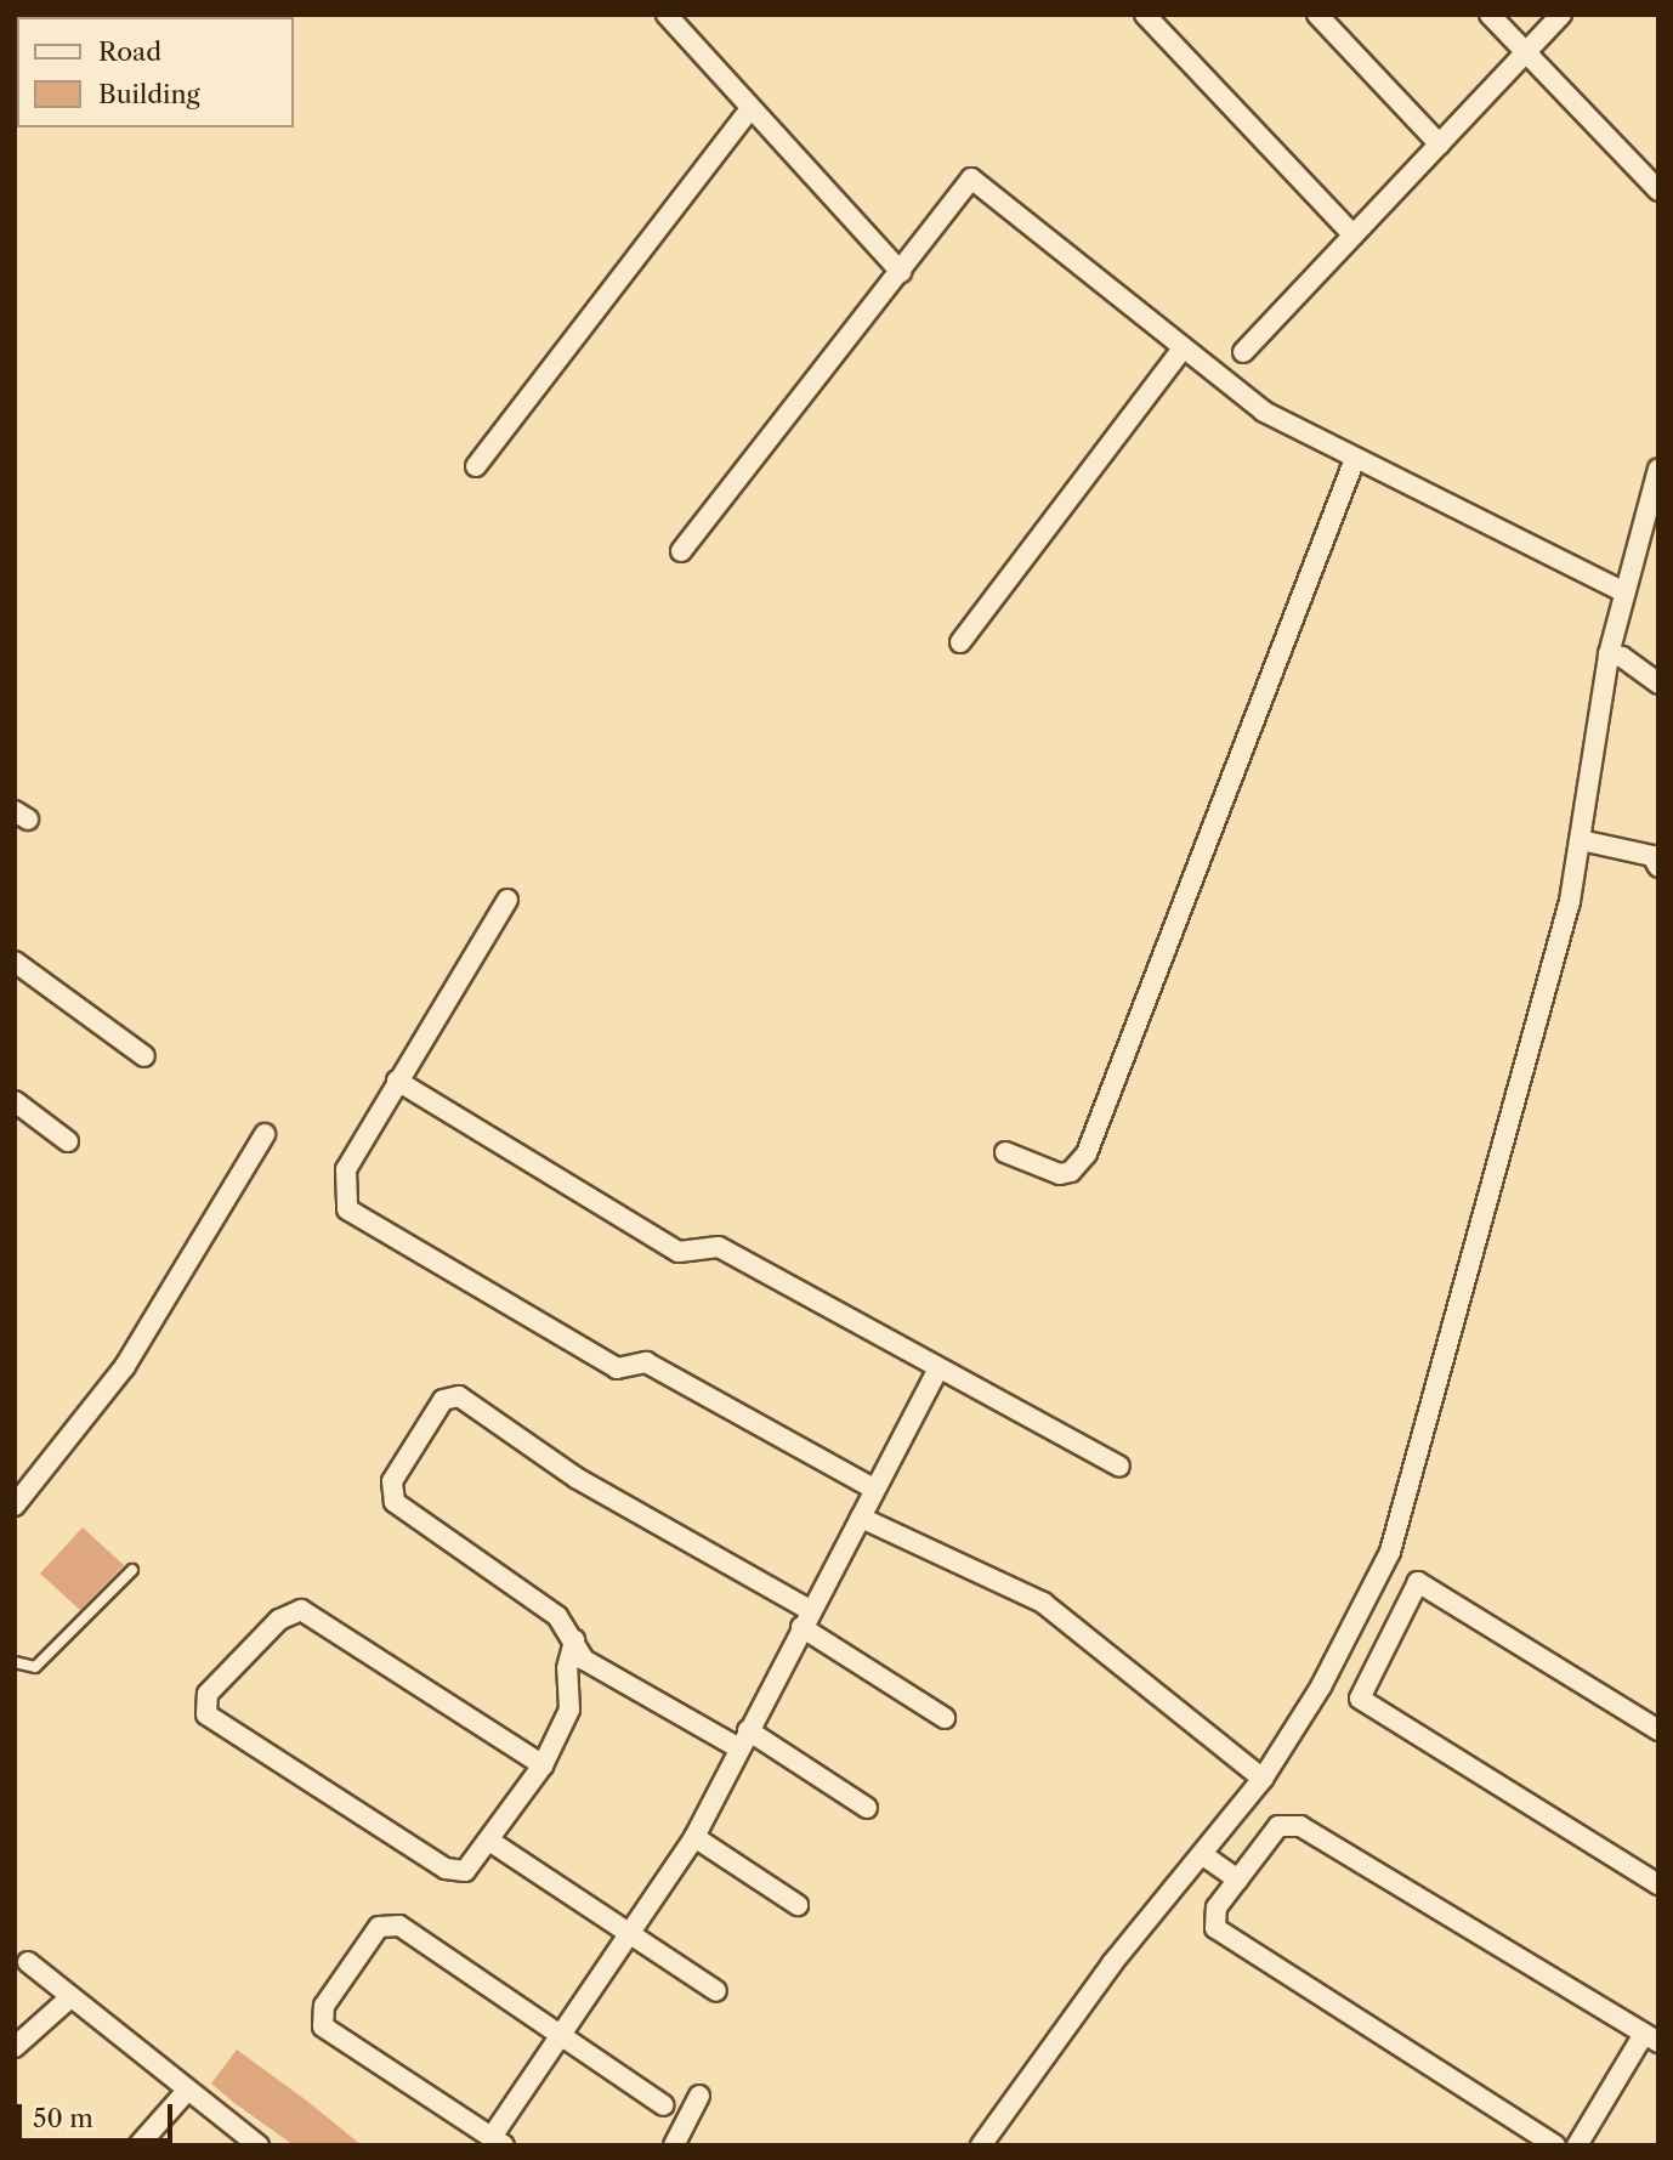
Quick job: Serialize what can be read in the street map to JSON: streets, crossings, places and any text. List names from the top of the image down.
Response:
{
  "legend": ["Road", "Building"],
  "scale_bar": "50 m"
}
